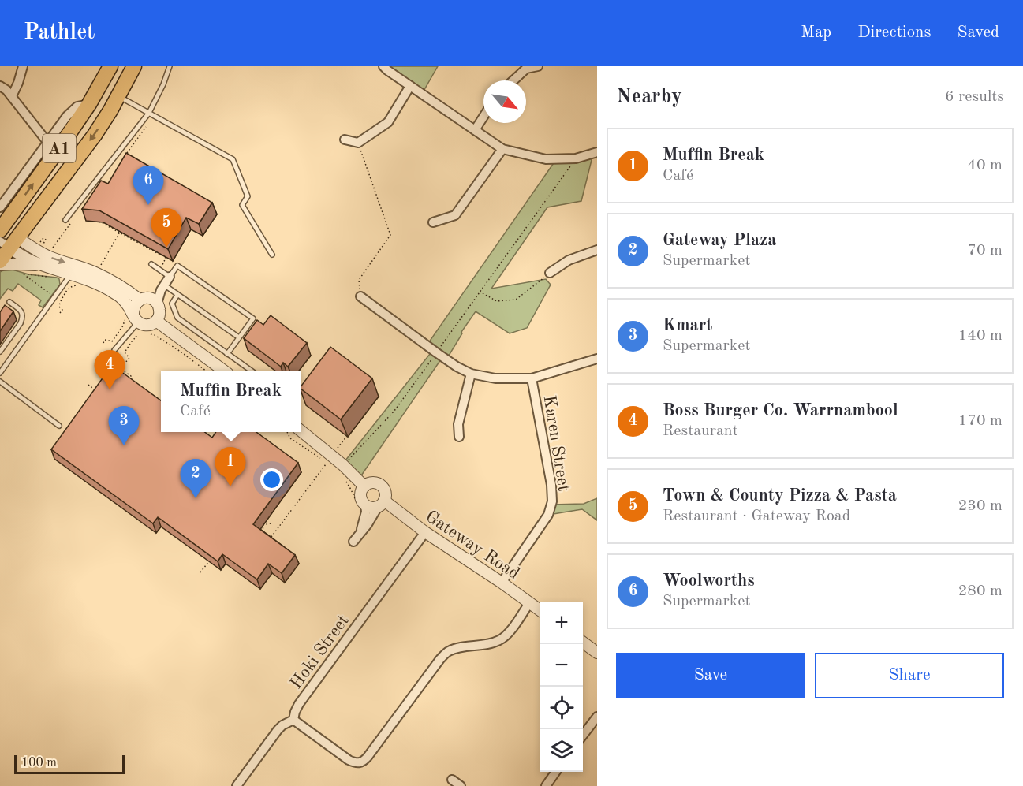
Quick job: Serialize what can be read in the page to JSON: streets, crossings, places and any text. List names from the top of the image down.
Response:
{
  "streets": {
    "highway": ["A1"],
    "street": ["Karen Street", "Gateway Road", "Hoki Street"]
  },
  "crossings": [
    ["Karen Street", "Gateway Road"],
    ["Gateway Road", "Hoki Street"]
  ],
  "scale_bar": "100 m",
  "north": "bottom right",
  "page": {
    "header": "Pathlet",
    "nav": ["Map", "Directions", "Saved"],
    "heading": ["Nearby", "6 results"],
    "list": [
      {
        "mark": "1",
        "name": "Muffin Break",
        "note": "Café",
        "value": "40 m"
      },
      {
        "mark": "2",
        "name": "Gateway Plaza",
        "note": "Supermarket",
        "value": "70 m"
      },
      {
        "mark": "3",
        "name": "Kmart",
        "note": "Supermarket",
        "value": "140 m"
      },
      {
        "mark": "4",
        "name": "Boss Burger Co. Warrnambool",
        "note": "Restaurant",
        "value": "170 m"
      },
      {
        "mark": "5",
        "name": "Town & County Pizza & Pasta",
        "note": "Restaurant · Gateway Road",
        "value": "230 m"
      },
      {
        "mark": "6",
        "name": "Woolworths",
        "note": "Supermarket",
        "value": "280 m"
      }
    ],
    "pins": [
      "6",
      "5",
      "4",
      "3",
      "1",
      "2"
    ],
    "popup": ["Muffin Break", "Café"],
    "map_buttons": ["+", "−"],
    "buttons": ["Save", "Share"],
    "scale": "100 m"
  }
}
